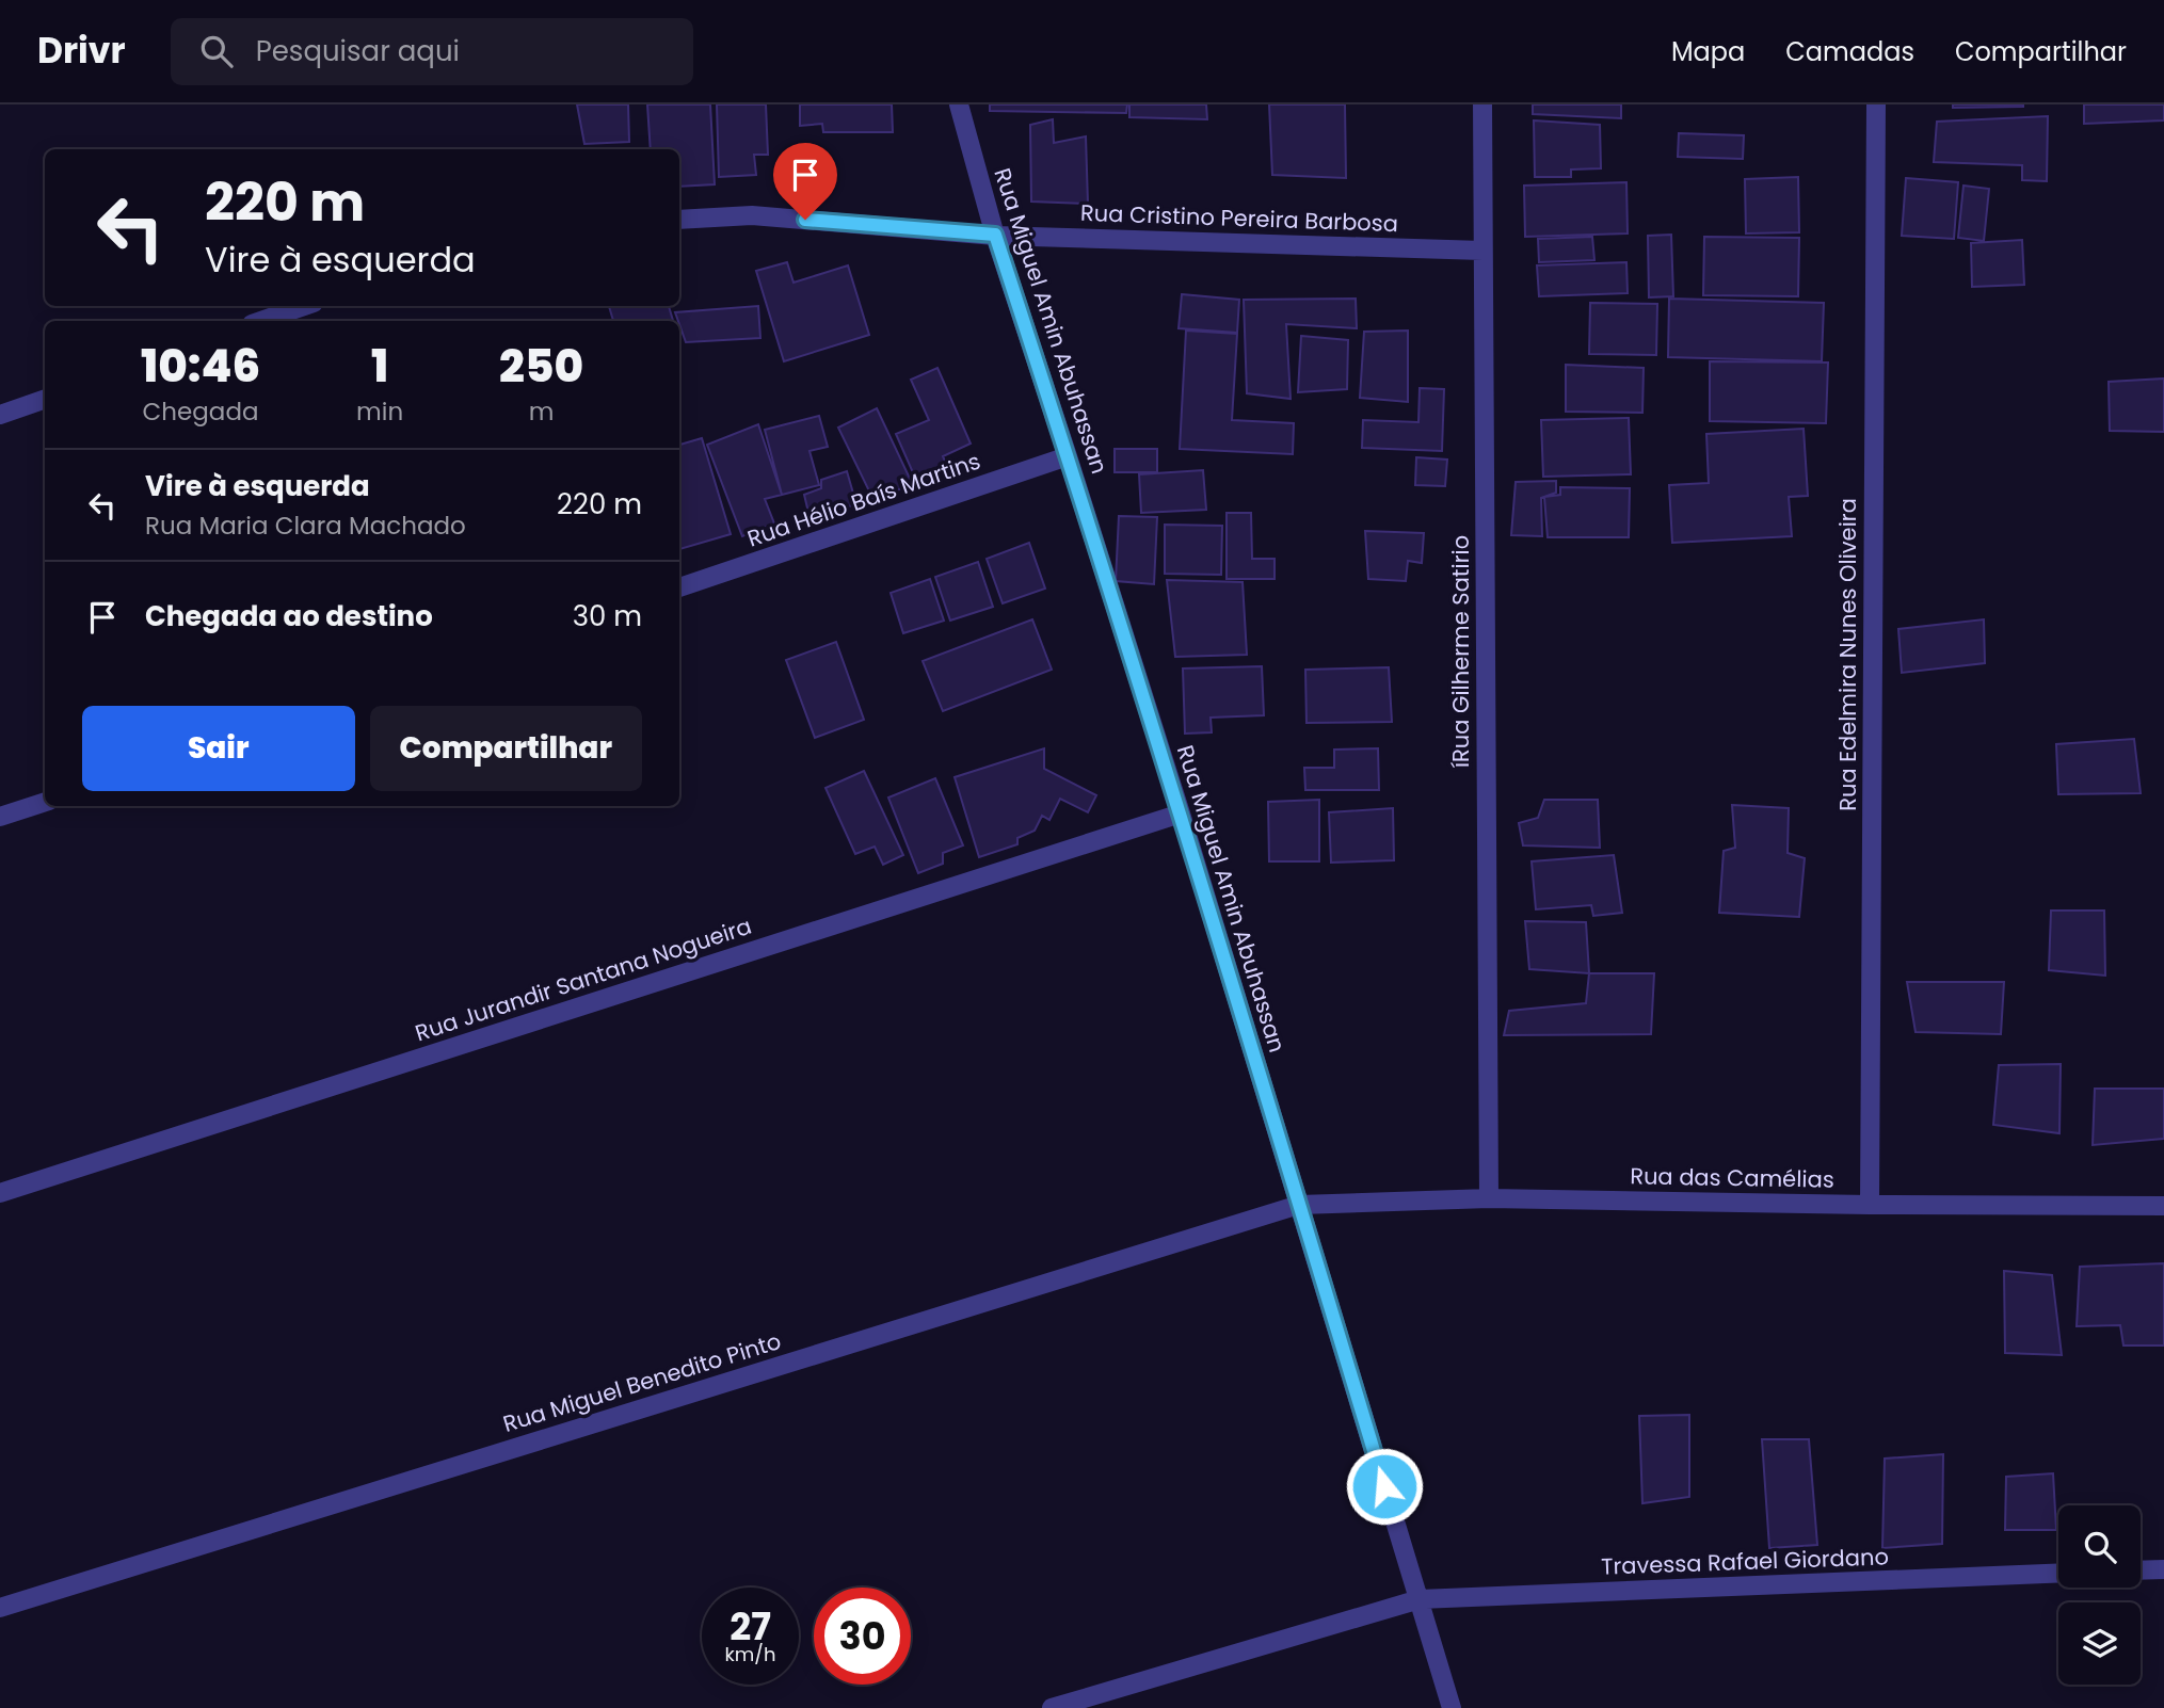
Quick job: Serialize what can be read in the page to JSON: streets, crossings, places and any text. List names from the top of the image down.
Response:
{
  "streets": {
    "street": [
      "Rua Cristino Pereira Barbosa",
      "Rua Miguel Amin Abuhassan",
      "Rua Hélio Baís Martins",
      "íRua Gilherme Satirio",
      "Rua Edelmira Nunes Oliveira",
      "Rua Jurandir Santana Nogueira",
      "Rua das Camélias",
      "Rua Miguel Benedito Pinto",
      "Travessa Rafael Giordano"
    ]
  },
  "crossings": [
    ["Rua Cristino Pereira Barbosa", "Rua Miguel Amin Abuhassan"],
    ["Rua Cristino Pereira Barbosa", "íRua Gilherme Satirio"],
    ["Rua Miguel Amin Abuhassan", "Rua Hélio Baís Martins"],
    ["Rua Miguel Amin Abuhassan", "Rua Jurandir Santana Nogueira"],
    ["Rua Miguel Amin Abuhassan", "Rua das Camélias"],
    ["Rua Miguel Amin Abuhassan", "Rua Miguel Benedito Pinto"],
    ["Rua Miguel Amin Abuhassan", "Travessa Rafael Giordano"],
    ["íRua Gilherme Satirio", "Rua das Camélias"],
    ["Rua Edelmira Nunes Oliveira", "Rua das Camélias"],
    ["Rua das Camélias", "Rua Miguel Benedito Pinto"]
  ],
  "page": {
    "header": "Drivr",
    "search": "Pesquisar aqui",
    "nav": ["Mapa", "Camadas", "Compartilhar"],
    "turn": ["220 m", "Vire à esquerda"],
    "eta": [
      "10:46",
      "Chegada",
      "1",
      "min",
      "250",
      "m"
    ],
    "list": [
      {
        "name": "Vire à esquerda",
        "note": "Rua Maria Clara Machado",
        "value": "220 m"
      },
      {
        "name": "Chegada ao destino",
        "value": "30 m"
      }
    ],
    "buttons": ["Sair", "Compartilhar"],
    "speed": "27 km/h",
    "limit": "30"
  }
}
